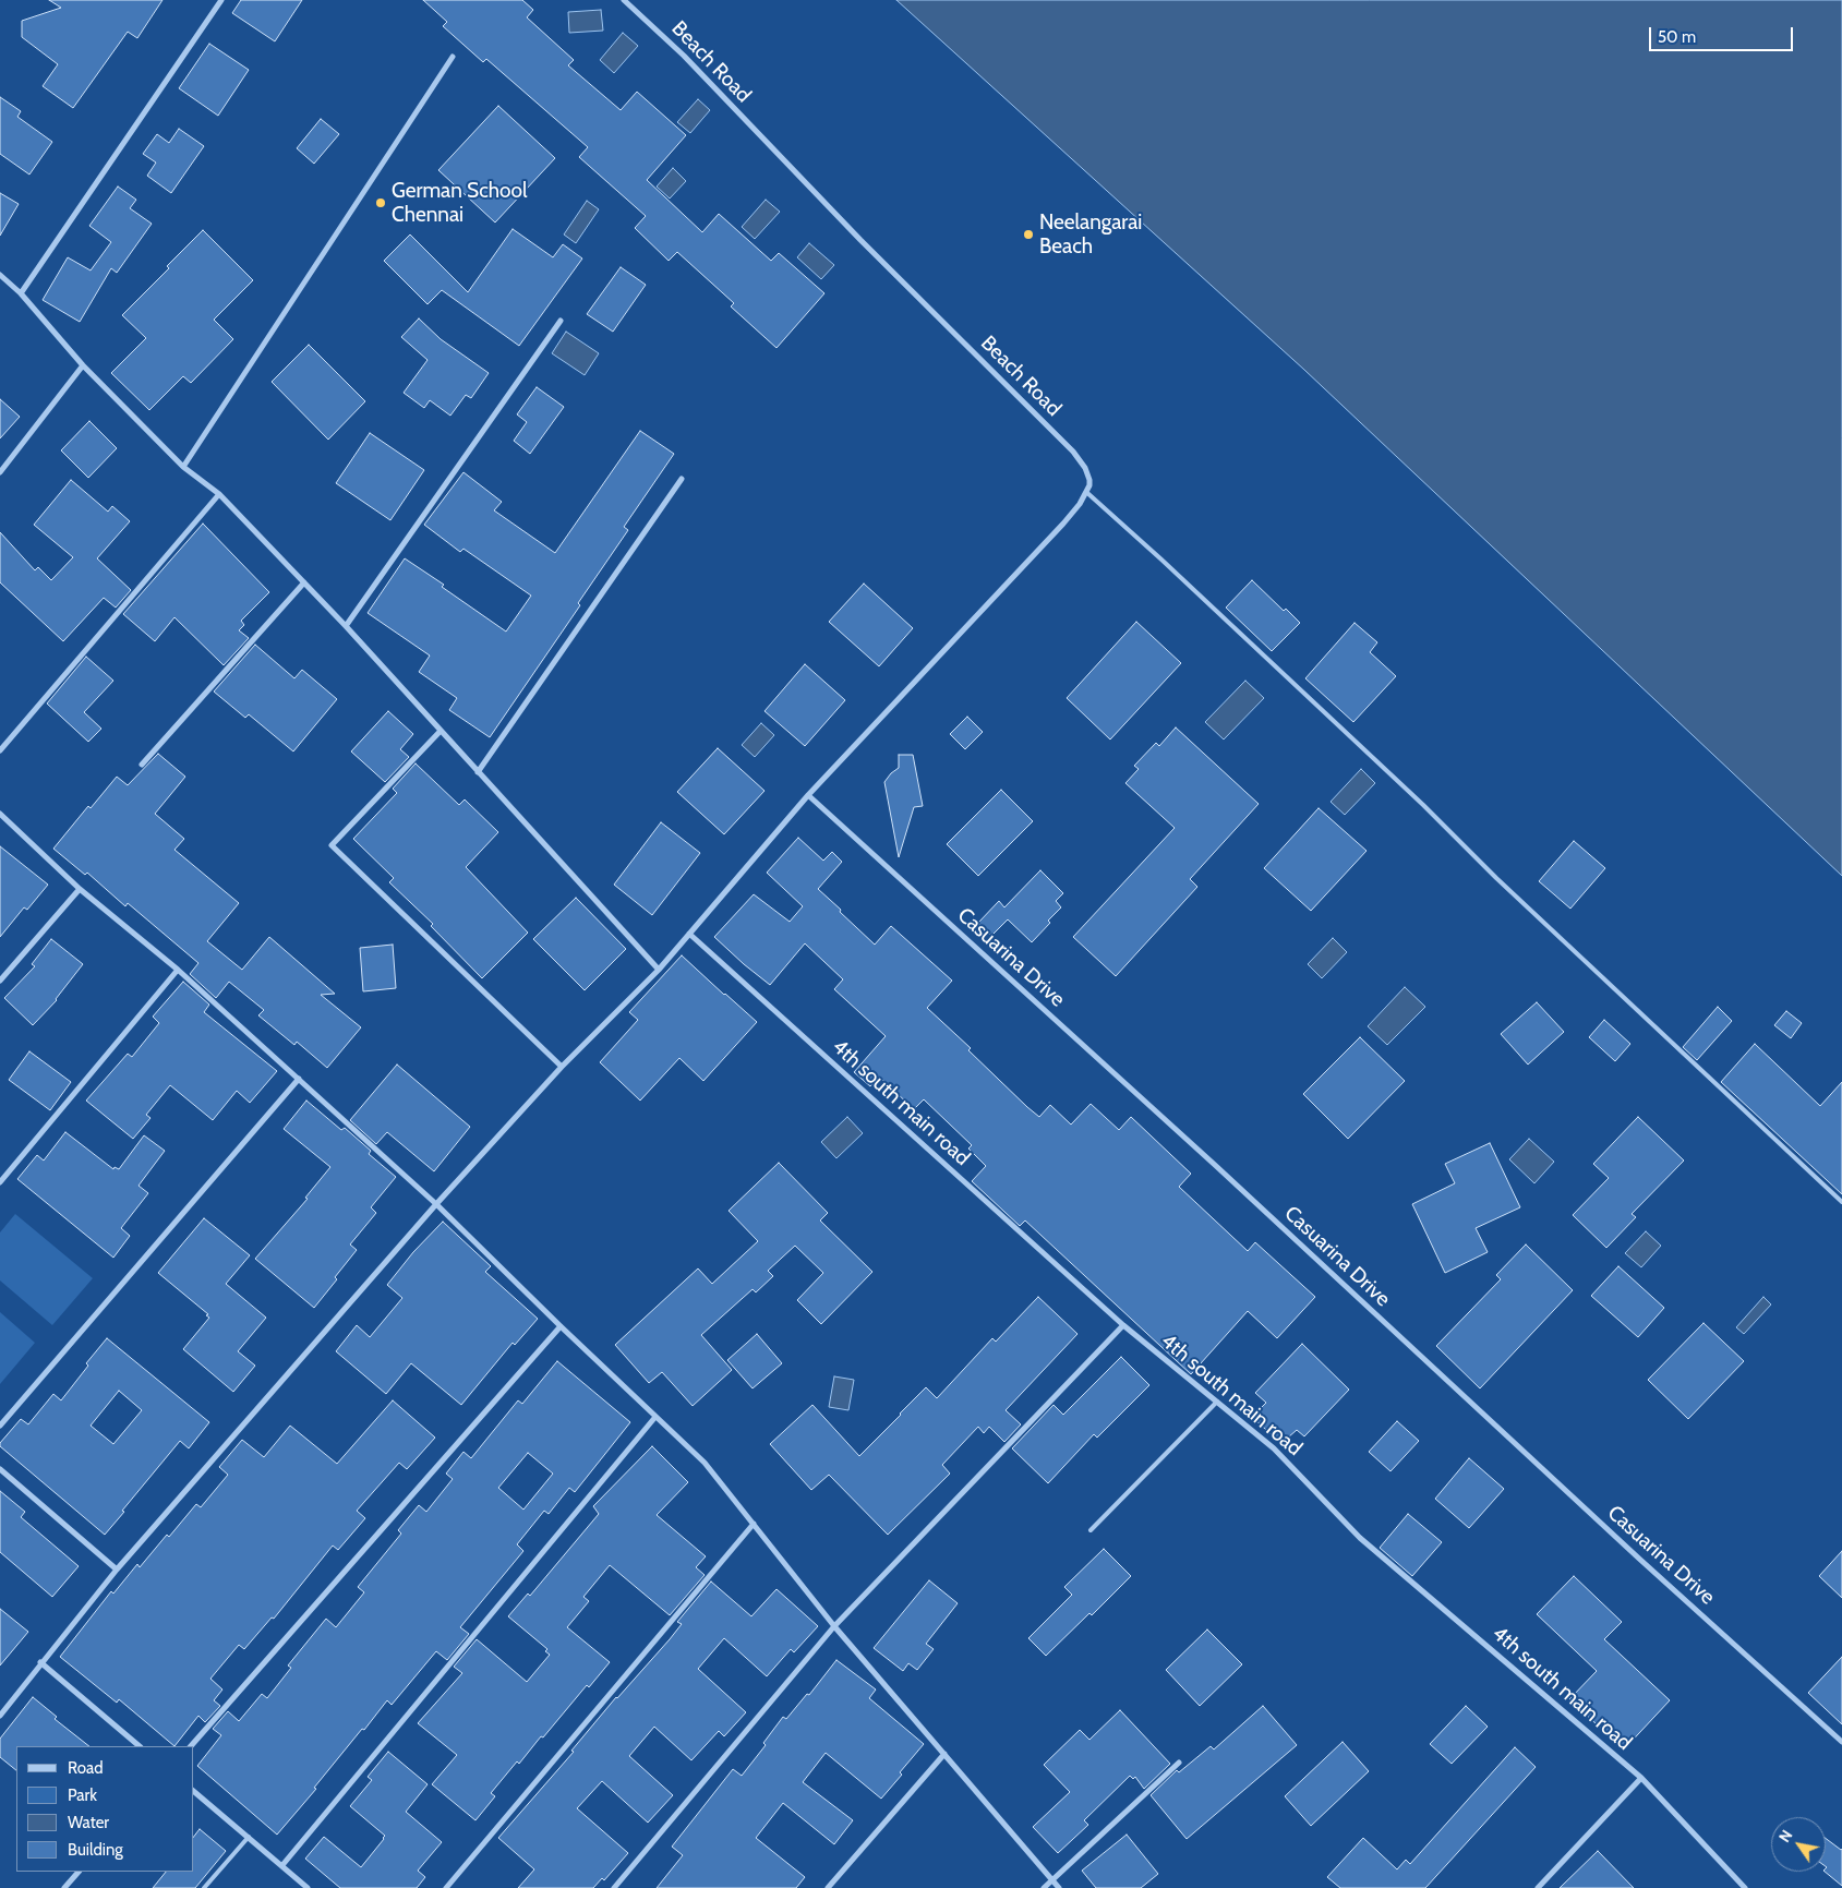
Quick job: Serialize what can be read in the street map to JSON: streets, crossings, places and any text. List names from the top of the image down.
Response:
{
  "streets": {
    "street": ["Beach Road", "Casuarina Drive", "4th south main road"]
  },
  "places": ["German School Chennai", "Neelangarai Beach"],
  "legend": [
    "Road",
    "Park",
    "Water",
    "Building"
  ],
  "scale_bar": "50 m",
  "north": "top left"
}
